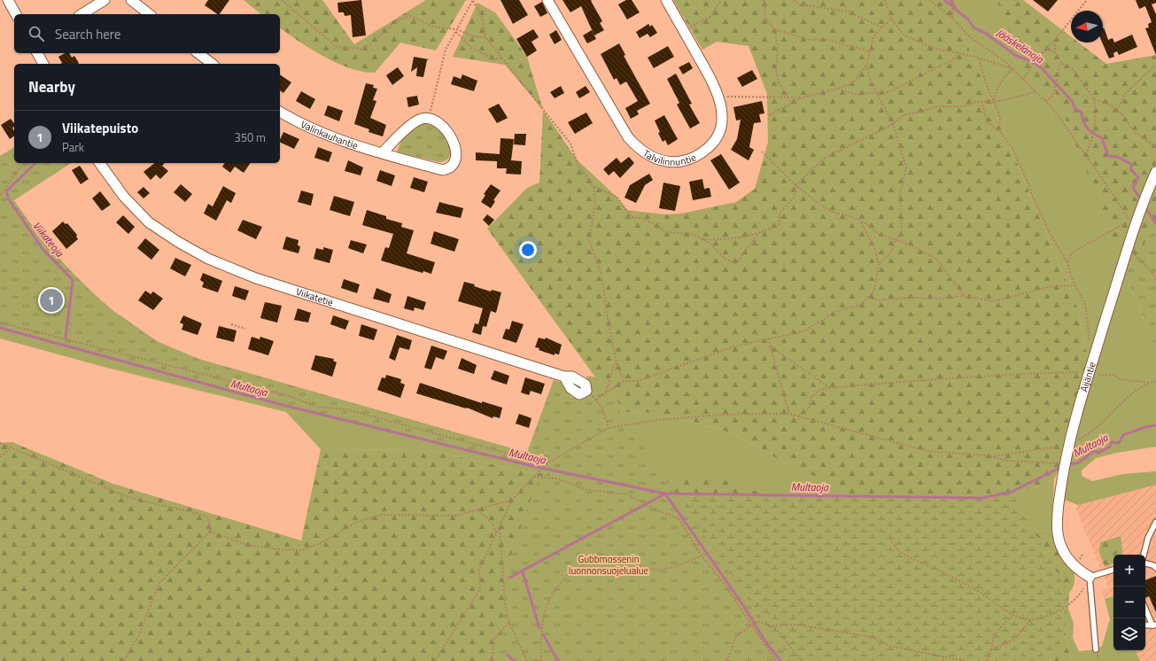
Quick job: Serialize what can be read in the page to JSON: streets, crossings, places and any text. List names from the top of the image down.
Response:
{
  "streets": {
    "street": [
      "Valinkauhantie",
      "Talvilinnuntie",
      "Viikatetie",
      "Äijäntie"
    ]
  },
  "water": ["Jääskelänoja", "Viikateoja", "Multaoja"],
  "parks": ["Gubbmossenin luonnonsuojelualue"],
  "north": "left",
  "page": {
    "search": "Search here",
    "heading": "Nearby",
    "list": [
      {
        "mark": "1",
        "name": "Viikatepuisto",
        "note": "Park",
        "value": "350 m"
      }
    ],
    "pins": "1",
    "map_buttons": ["+", "−"]
  }
}
